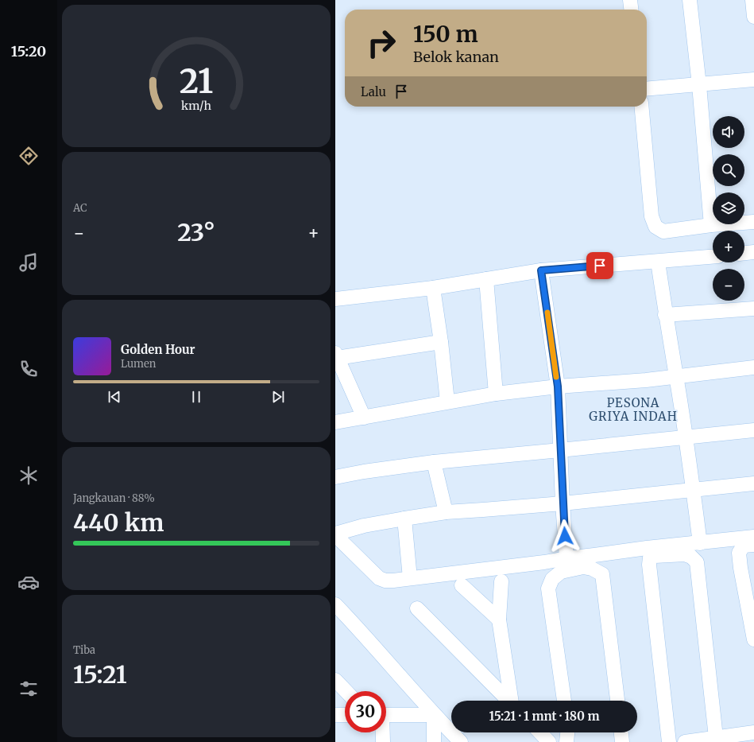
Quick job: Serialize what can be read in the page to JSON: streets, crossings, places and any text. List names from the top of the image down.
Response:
{
  "districts": ["PESONA GRIYA INDAH"],
  "page": {
    "tabs": "15:20",
    "turn": ["150 m", "Belok kanan"],
    "then": "Lalu",
    "map_buttons": ["+", "−"],
    "tile": [
      "AC",
      ["Jangkauan · 88%", "440 km"],
      ["Tiba", "15:21"]
    ],
    "heat": ["−", "23°", "+"],
    "song": ["Golden Hour", "Lumen"],
    "limit": "30",
    "trip": "15:21 · 1 mnt · 180 m",
    "gauge": ["21", "km/h"]
  }
}
